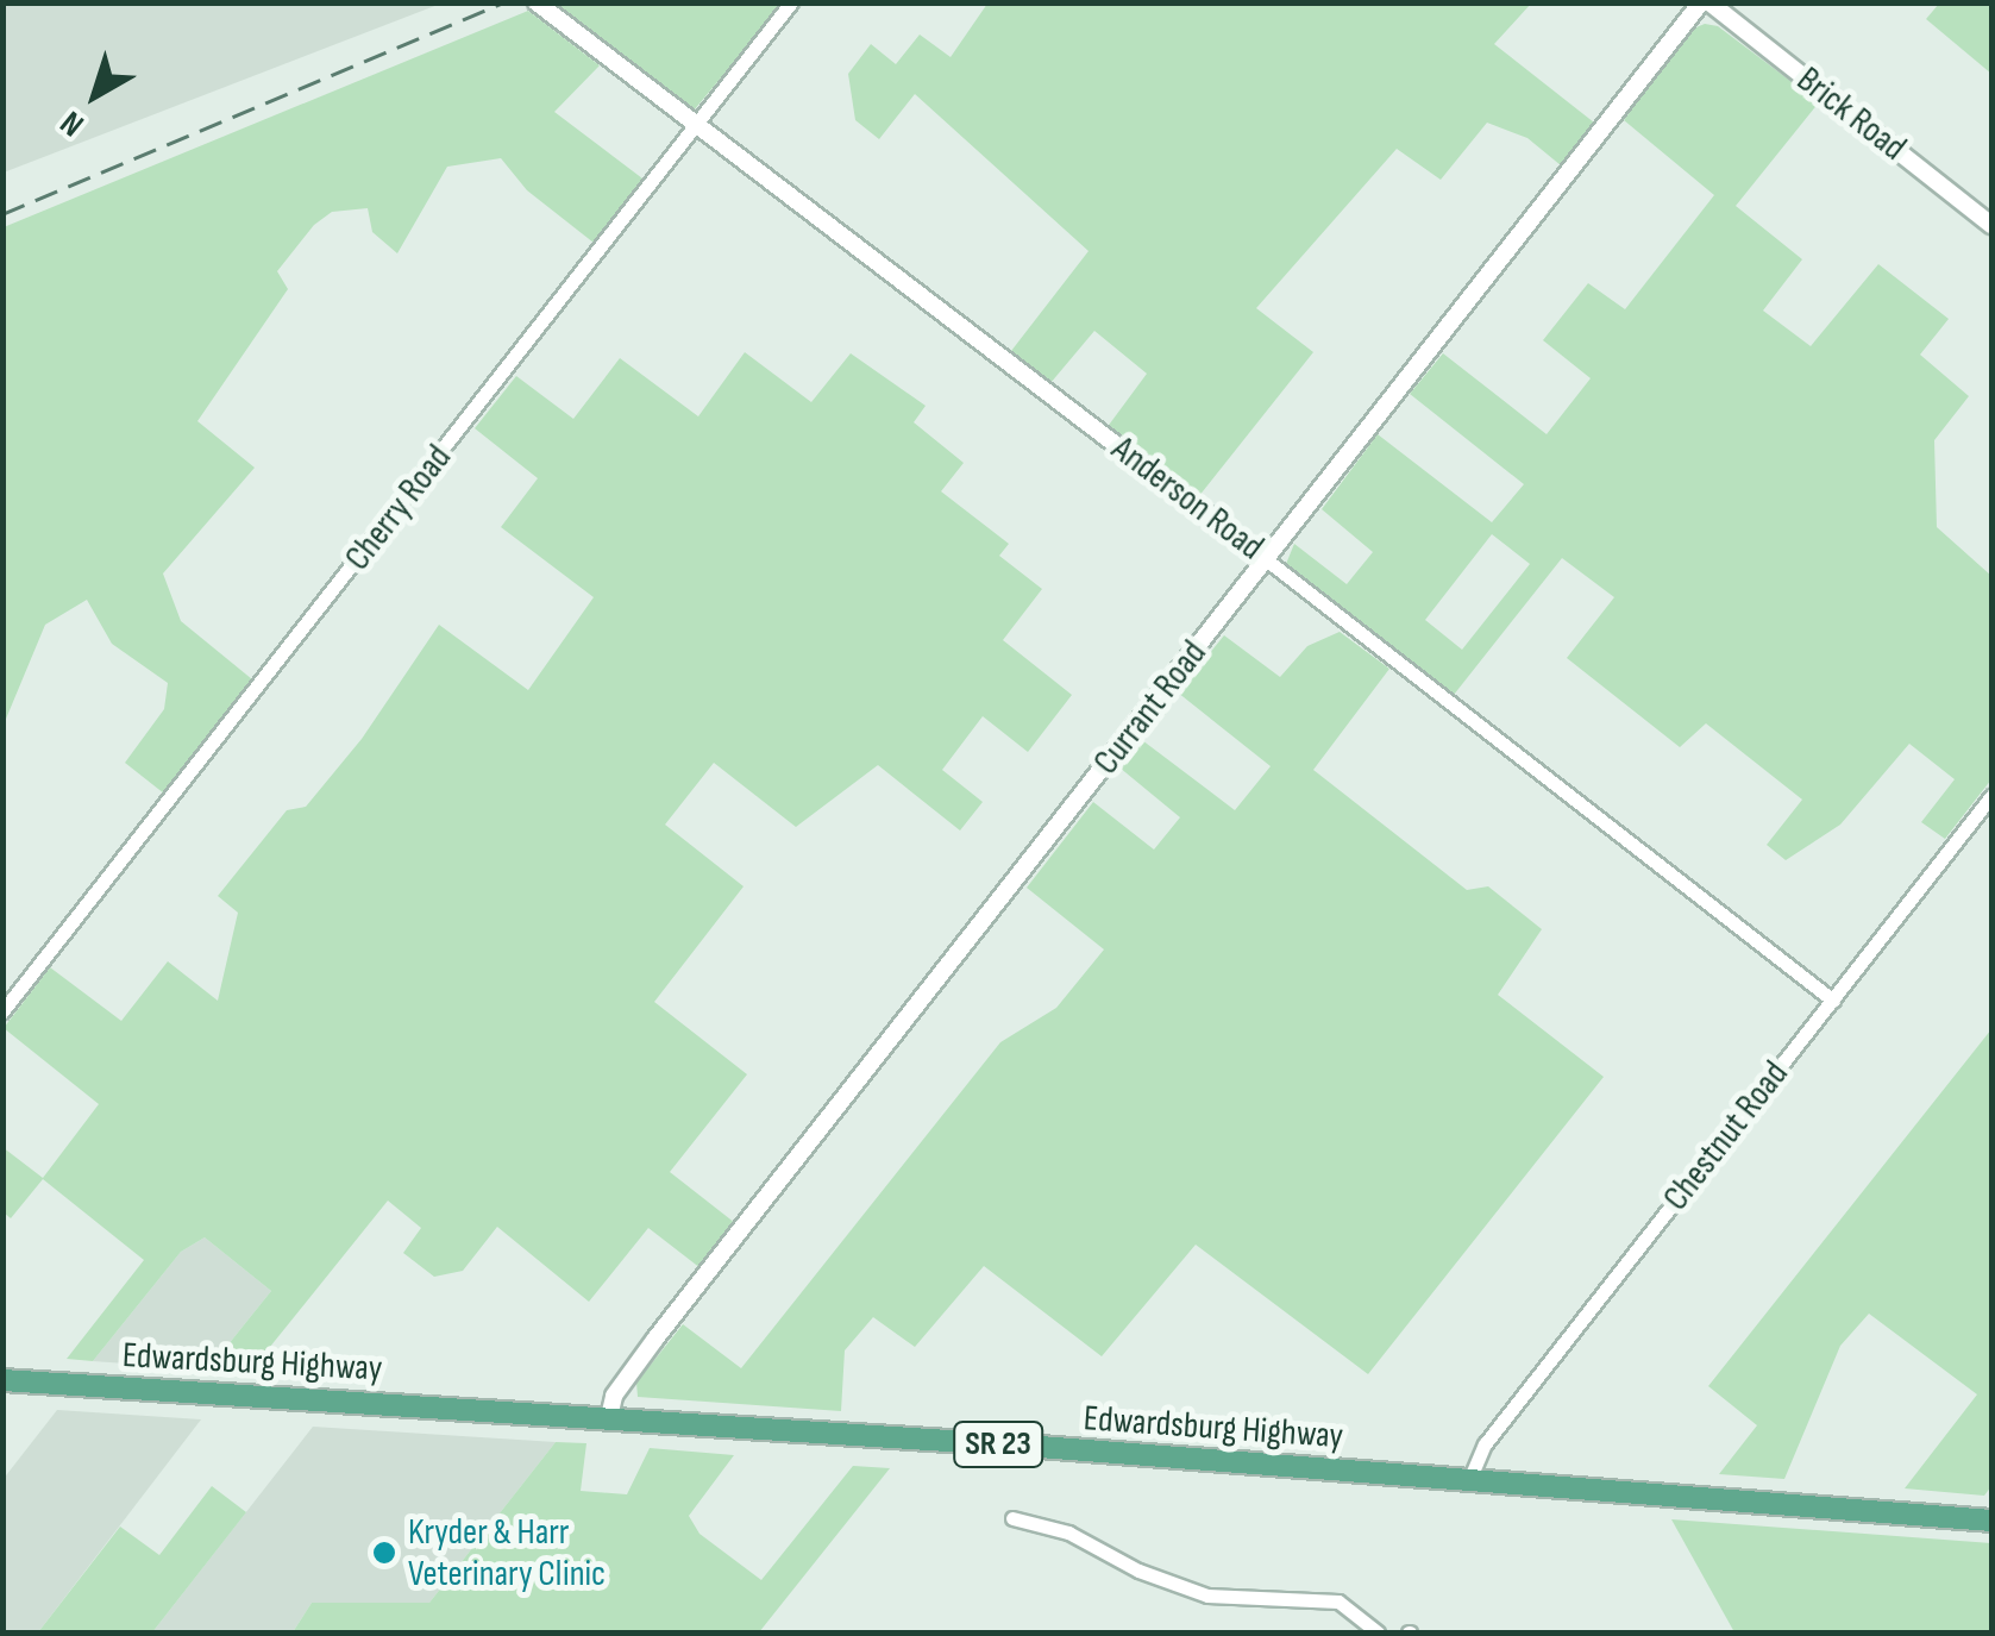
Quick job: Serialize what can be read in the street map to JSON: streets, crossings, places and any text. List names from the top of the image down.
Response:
{
  "streets": {
    "main road": ["Edwardsburg Highway", "SR 23"],
    "street": [
      "Brick Road",
      "Anderson Road",
      "Cherry Road",
      "Currant Road",
      "Chestnut Road"
    ]
  },
  "crossings": [
    ["Brick Road", "Currant Road"],
    ["Anderson Road", "Cherry Road"],
    ["Anderson Road", "Currant Road"],
    ["Anderson Road", "Chestnut Road"],
    ["Currant Road", "Edwardsburg Highway"],
    ["Chestnut Road", "Edwardsburg Highway"]
  ],
  "places": ["Kryder & Harr Veterinary Clinic"],
  "north": "bottom left"
}
